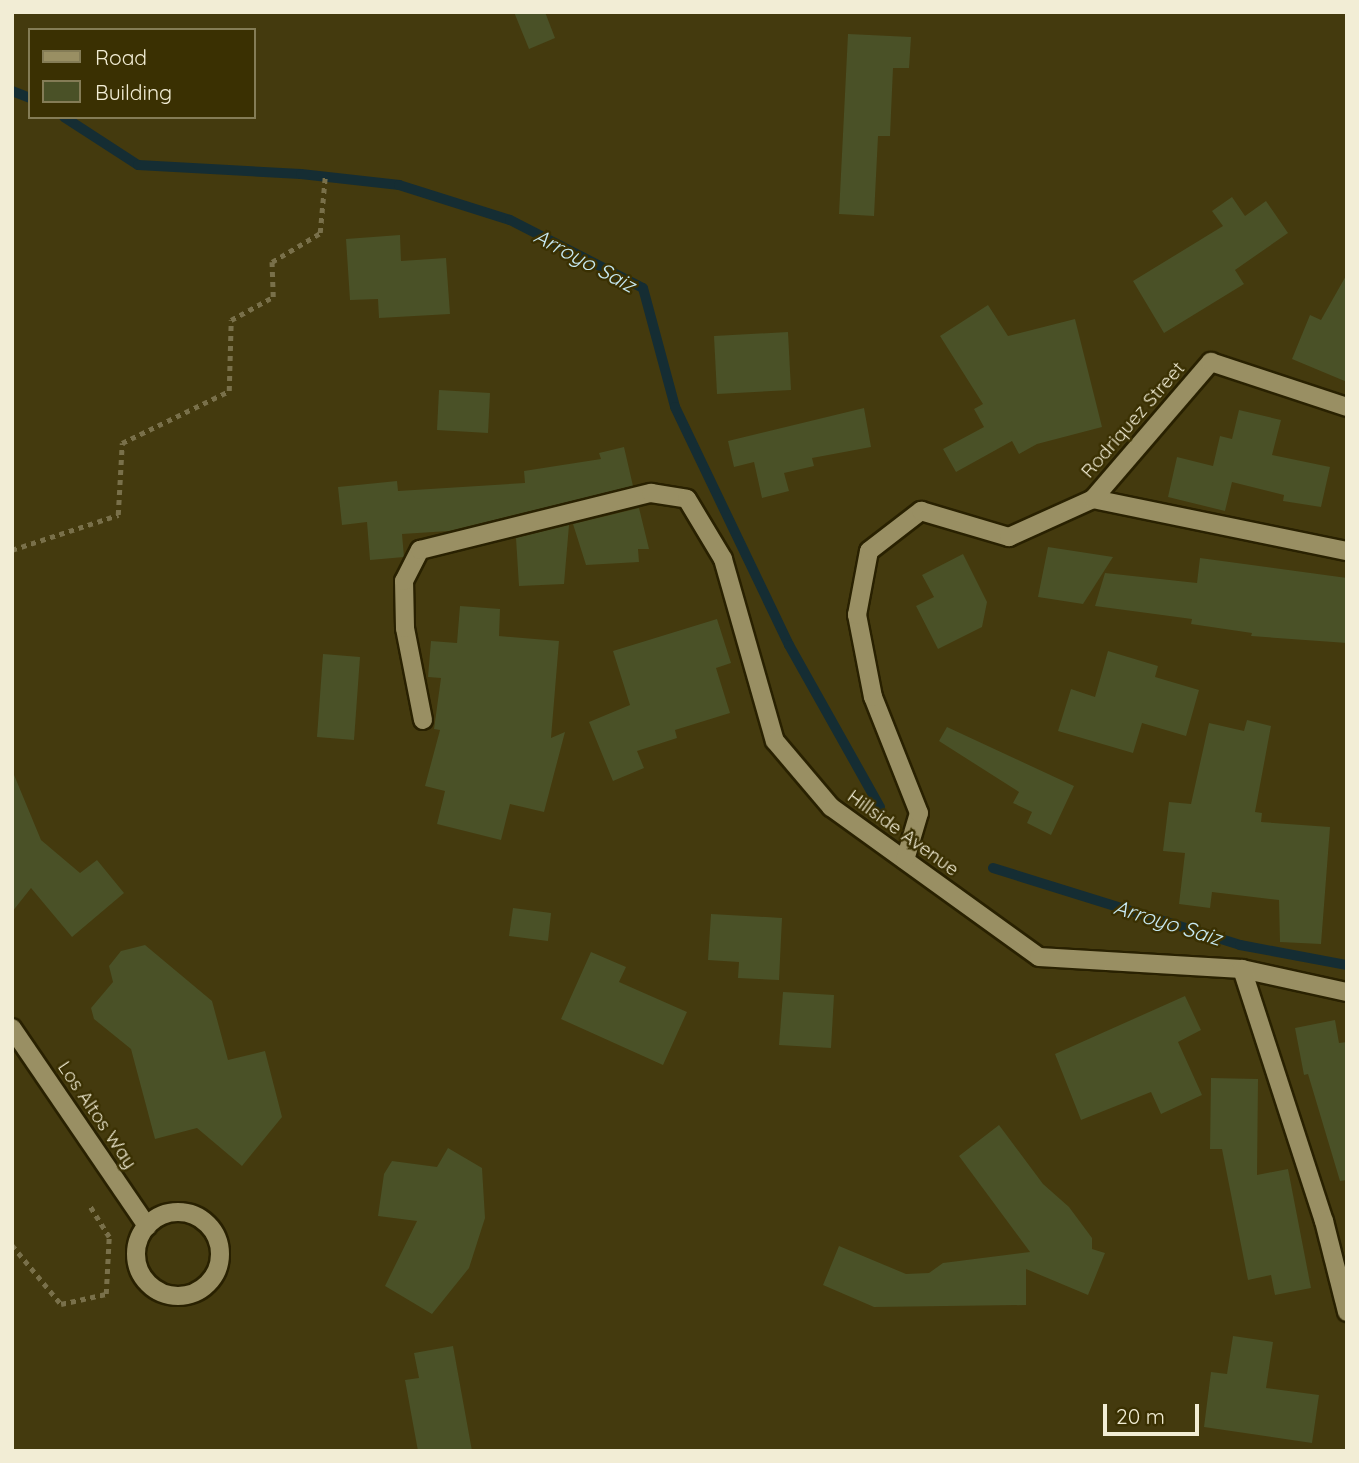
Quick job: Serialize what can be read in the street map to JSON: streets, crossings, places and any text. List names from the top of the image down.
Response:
{
  "streets": {
    "street": ["Rodriquez Street", "Hillside Avenue", "Los Altos Way"]
  },
  "crossings": [
    ["Rodriquez Street", "Hillside Avenue"]
  ],
  "water": ["Arroyo Saiz"],
  "legend": ["Road", "Building"],
  "scale_bar": "20 m"
}
